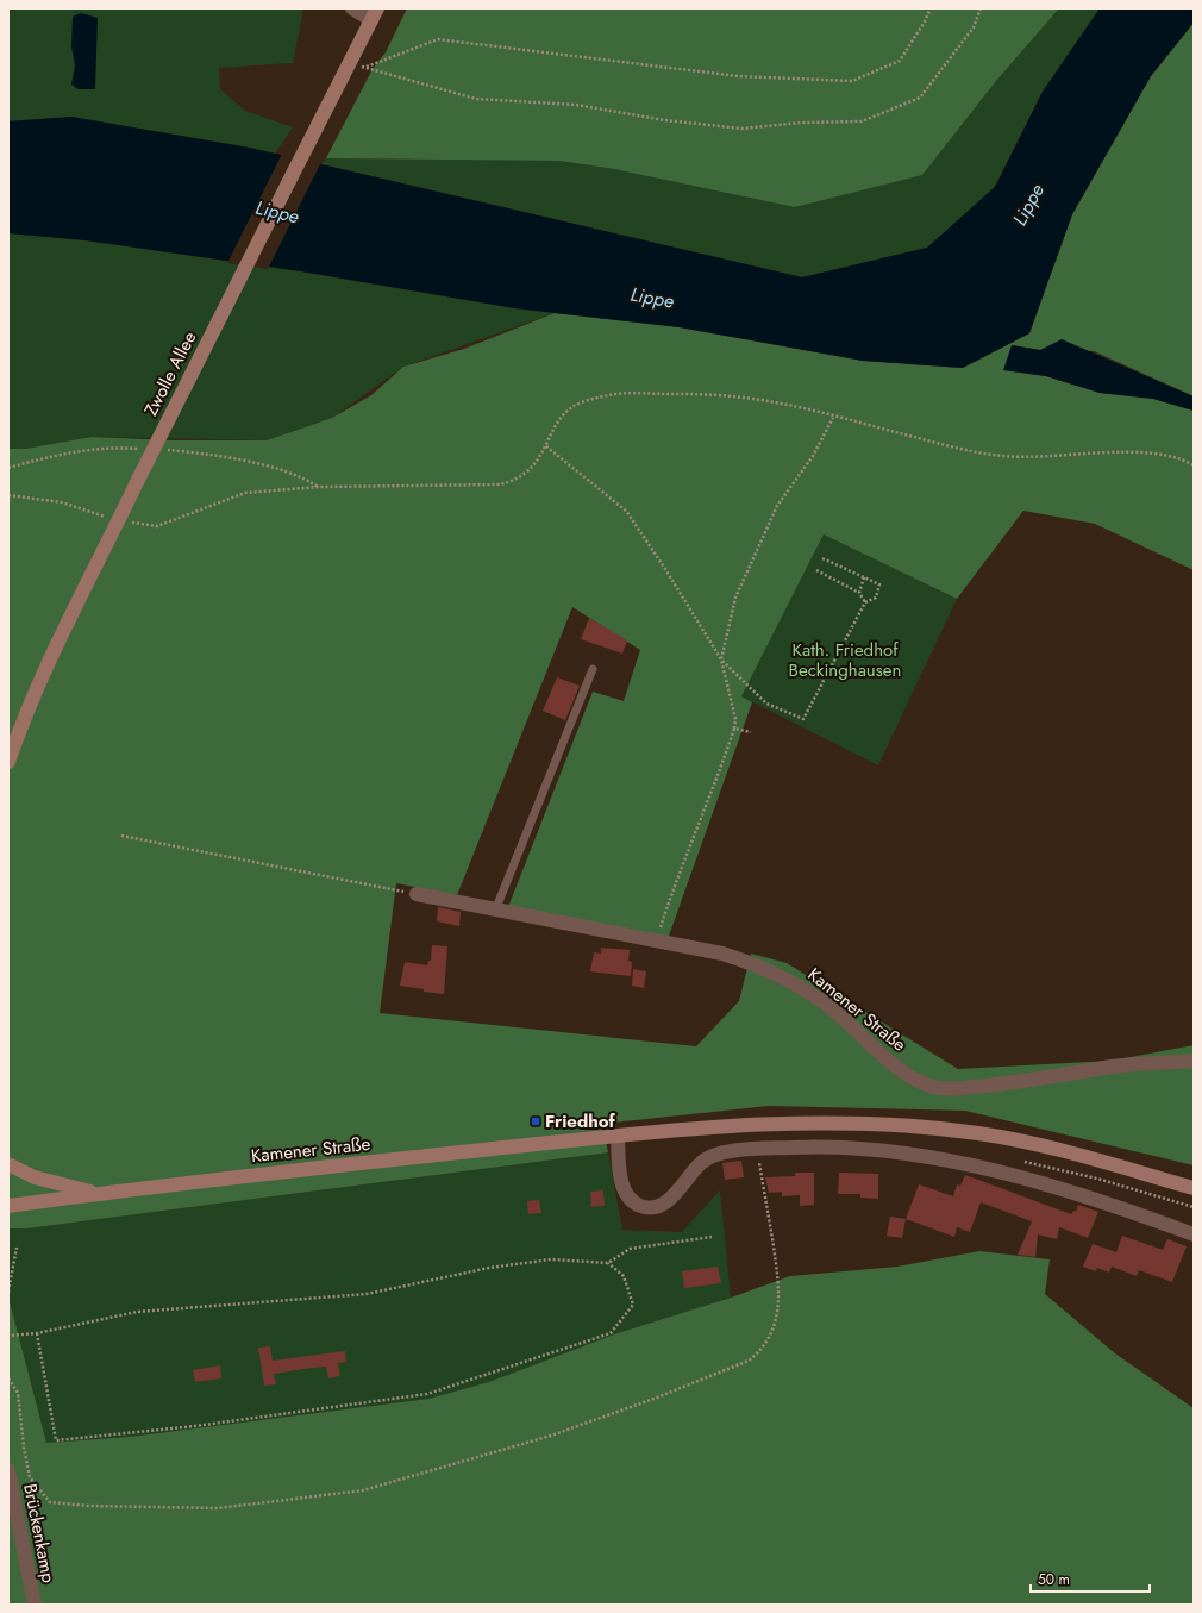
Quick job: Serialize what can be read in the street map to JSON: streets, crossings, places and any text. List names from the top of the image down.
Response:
{
  "streets": {
    "main road": ["Zwolle Allee", "Kamener Straße"],
    "street": ["Brückenkamp"]
  },
  "water": ["Lippe"],
  "parks": ["Kath. Friedhof Beckinghausen"],
  "places": {
    "transit": ["Friedhof"]
  },
  "scale_bar": "50 m"
}
